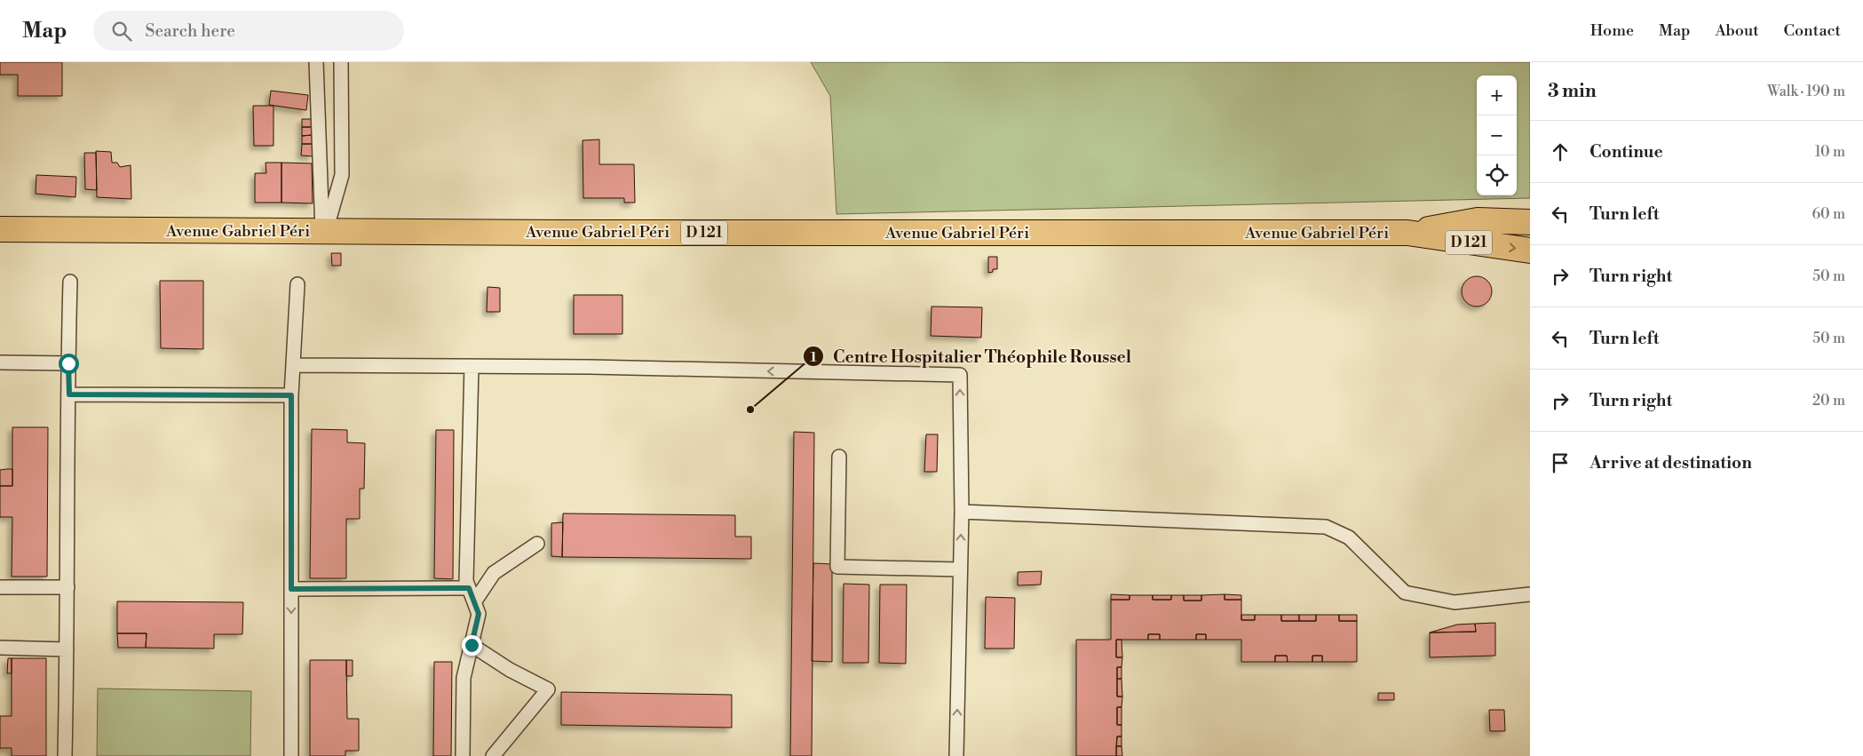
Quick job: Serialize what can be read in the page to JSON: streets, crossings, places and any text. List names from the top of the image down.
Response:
{
  "streets": {
    "main road": ["Avenue Gabriel Péri", "D 121"]
  },
  "places": ["Centre Hospitalier Théophile Roussel"],
  "page": {
    "header": "Map",
    "search": "Search here",
    "nav": [
      "Home",
      "Map",
      "About",
      "Contact"
    ],
    "heading": ["3 min", "Walk · 190 m"],
    "map_buttons": ["+", "−"],
    "list": [
      ["Continue", "10 m"],
      ["Turn left", "60 m"],
      ["Turn right", "50 m"],
      ["Turn left", "50 m"],
      ["Turn right", "20 m"],
      "Arrive at destination"
    ]
  }
}
